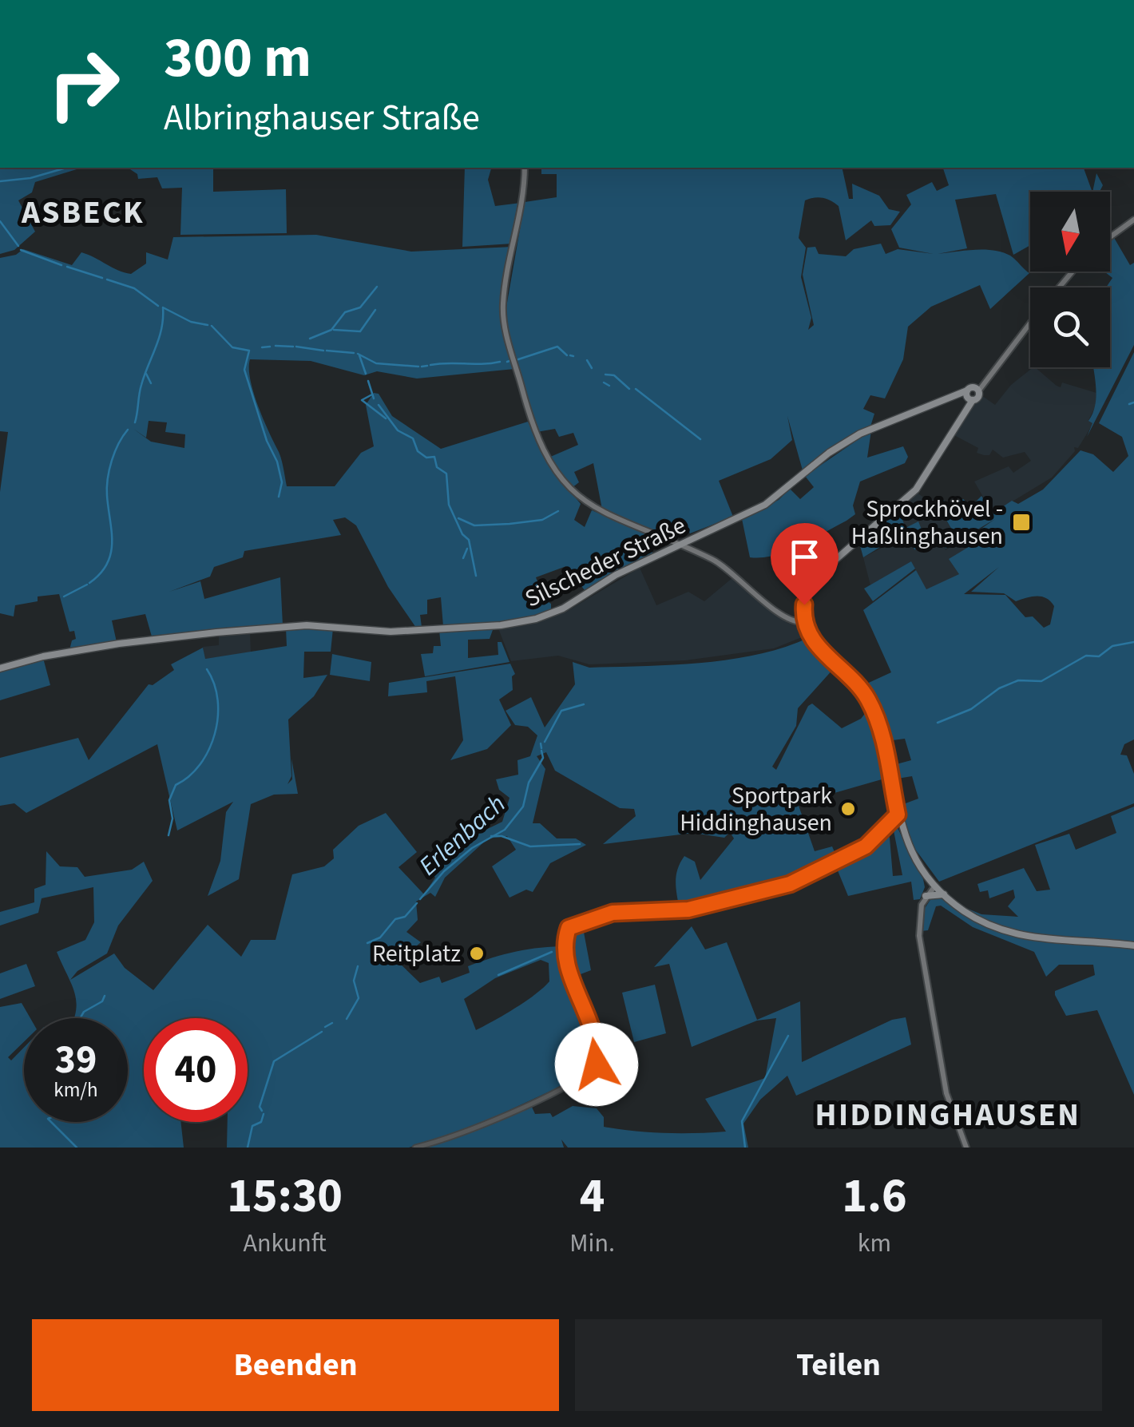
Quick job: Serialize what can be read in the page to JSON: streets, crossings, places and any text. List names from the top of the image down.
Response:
{
  "streets": {
    "main road": ["Silscheder Straße"]
  },
  "districts": ["ASBECK", "HIDDINGHAUSEN"],
  "water": ["Erlenbach"],
  "places": {
    "transit": ["Sprockhövel - Haßlinghausen"],
    "other": ["Sportpark Hiddinghausen", "Reitplatz"]
  },
  "north": "bottom",
  "page": {
    "turn": ["300 m", "Albringhauser Straße"],
    "speed": "39 km/h",
    "limit": "40",
    "eta": [
      "15:30",
      "Ankunft",
      "4",
      "Min.",
      "1.6",
      "km"
    ],
    "buttons": ["Beenden", "Teilen"]
  }
}
